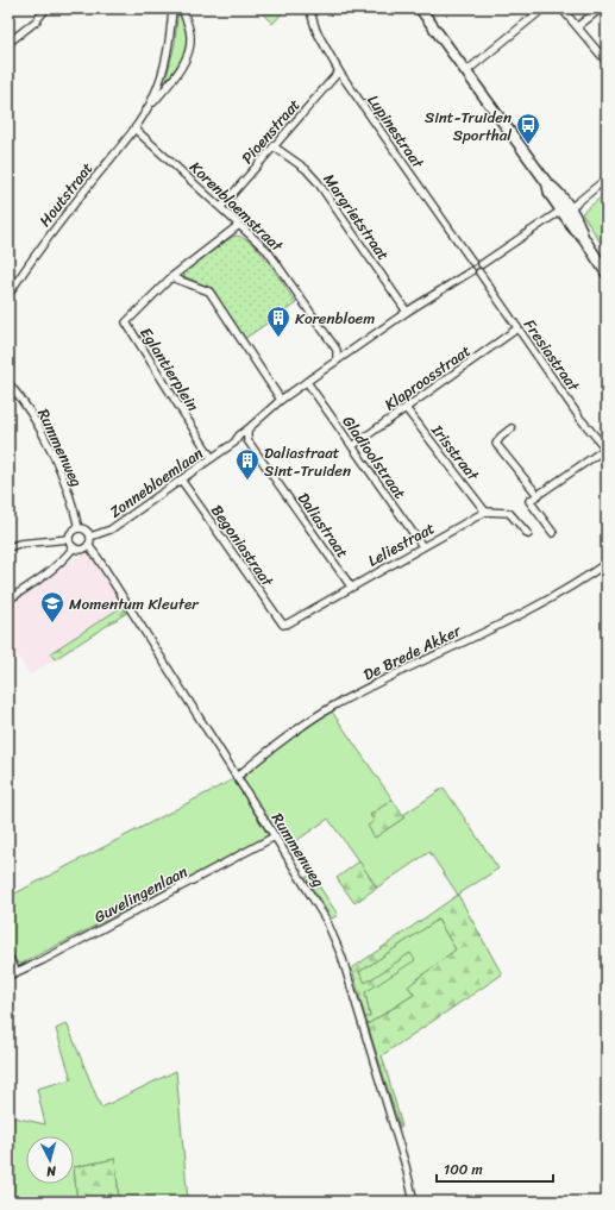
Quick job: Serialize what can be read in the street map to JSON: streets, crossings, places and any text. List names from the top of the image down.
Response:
{
  "streets": {
    "street": [
      "Pioenstraat",
      "Lupinestraat",
      "Houtstraat",
      "Korenbloemstraat",
      "Margrietstraat",
      "Fresiastraat",
      "Eglantierplein",
      "Klaproosstraat",
      "Rummenweg",
      "Irisstraat",
      "Gladioolstraat",
      "Zonnebloemlaan",
      "Daliastraat",
      "Leliestraat",
      "Begoniastraat",
      "De Brede Akker",
      "Guvelingenlaan"
    ]
  },
  "crossings": [
    ["Pioenstraat", "Lupinestraat"],
    ["Pioenstraat", "Korenbloemstraat"],
    ["Pioenstraat", "Margrietstraat"],
    ["Lupinestraat", "Fresiastraat"],
    ["Lupinestraat", "Zonnebloemlaan"],
    ["Houtstraat", "Korenbloemstraat"],
    ["Korenbloemstraat", "Eglantierplein"],
    ["Margrietstraat", "Zonnebloemlaan"],
    ["Fresiastraat", "Klaproosstraat"],
    ["Fresiastraat", "Zonnebloemlaan"],
    ["Eglantierplein", "Zonnebloemlaan"],
    ["Klaproosstraat", "Irisstraat"],
    ["Klaproosstraat", "Gladioolstraat"],
    ["Rummenweg", "Zonnebloemlaan"],
    ["Rummenweg", "De Brede Akker"],
    ["Rummenweg", "Guvelingenlaan"],
    ["Irisstraat", "Leliestraat"],
    ["Gladioolstraat", "Zonnebloemlaan"],
    ["Gladioolstraat", "Leliestraat"],
    ["Zonnebloemlaan", "Daliastraat"],
    ["Zonnebloemlaan", "Begoniastraat"],
    ["Daliastraat", "Leliestraat"],
    ["Leliestraat", "Begoniastraat"]
  ],
  "places": {
    "bus stop": ["Sint-Truiden Sporthal"],
    "building": ["Korenbloem", "Daliastraat Sint-Truiden"],
    "school or university": ["Momentum Kleuter"]
  },
  "scale_bar": "100 m",
  "north": "bottom"
}
